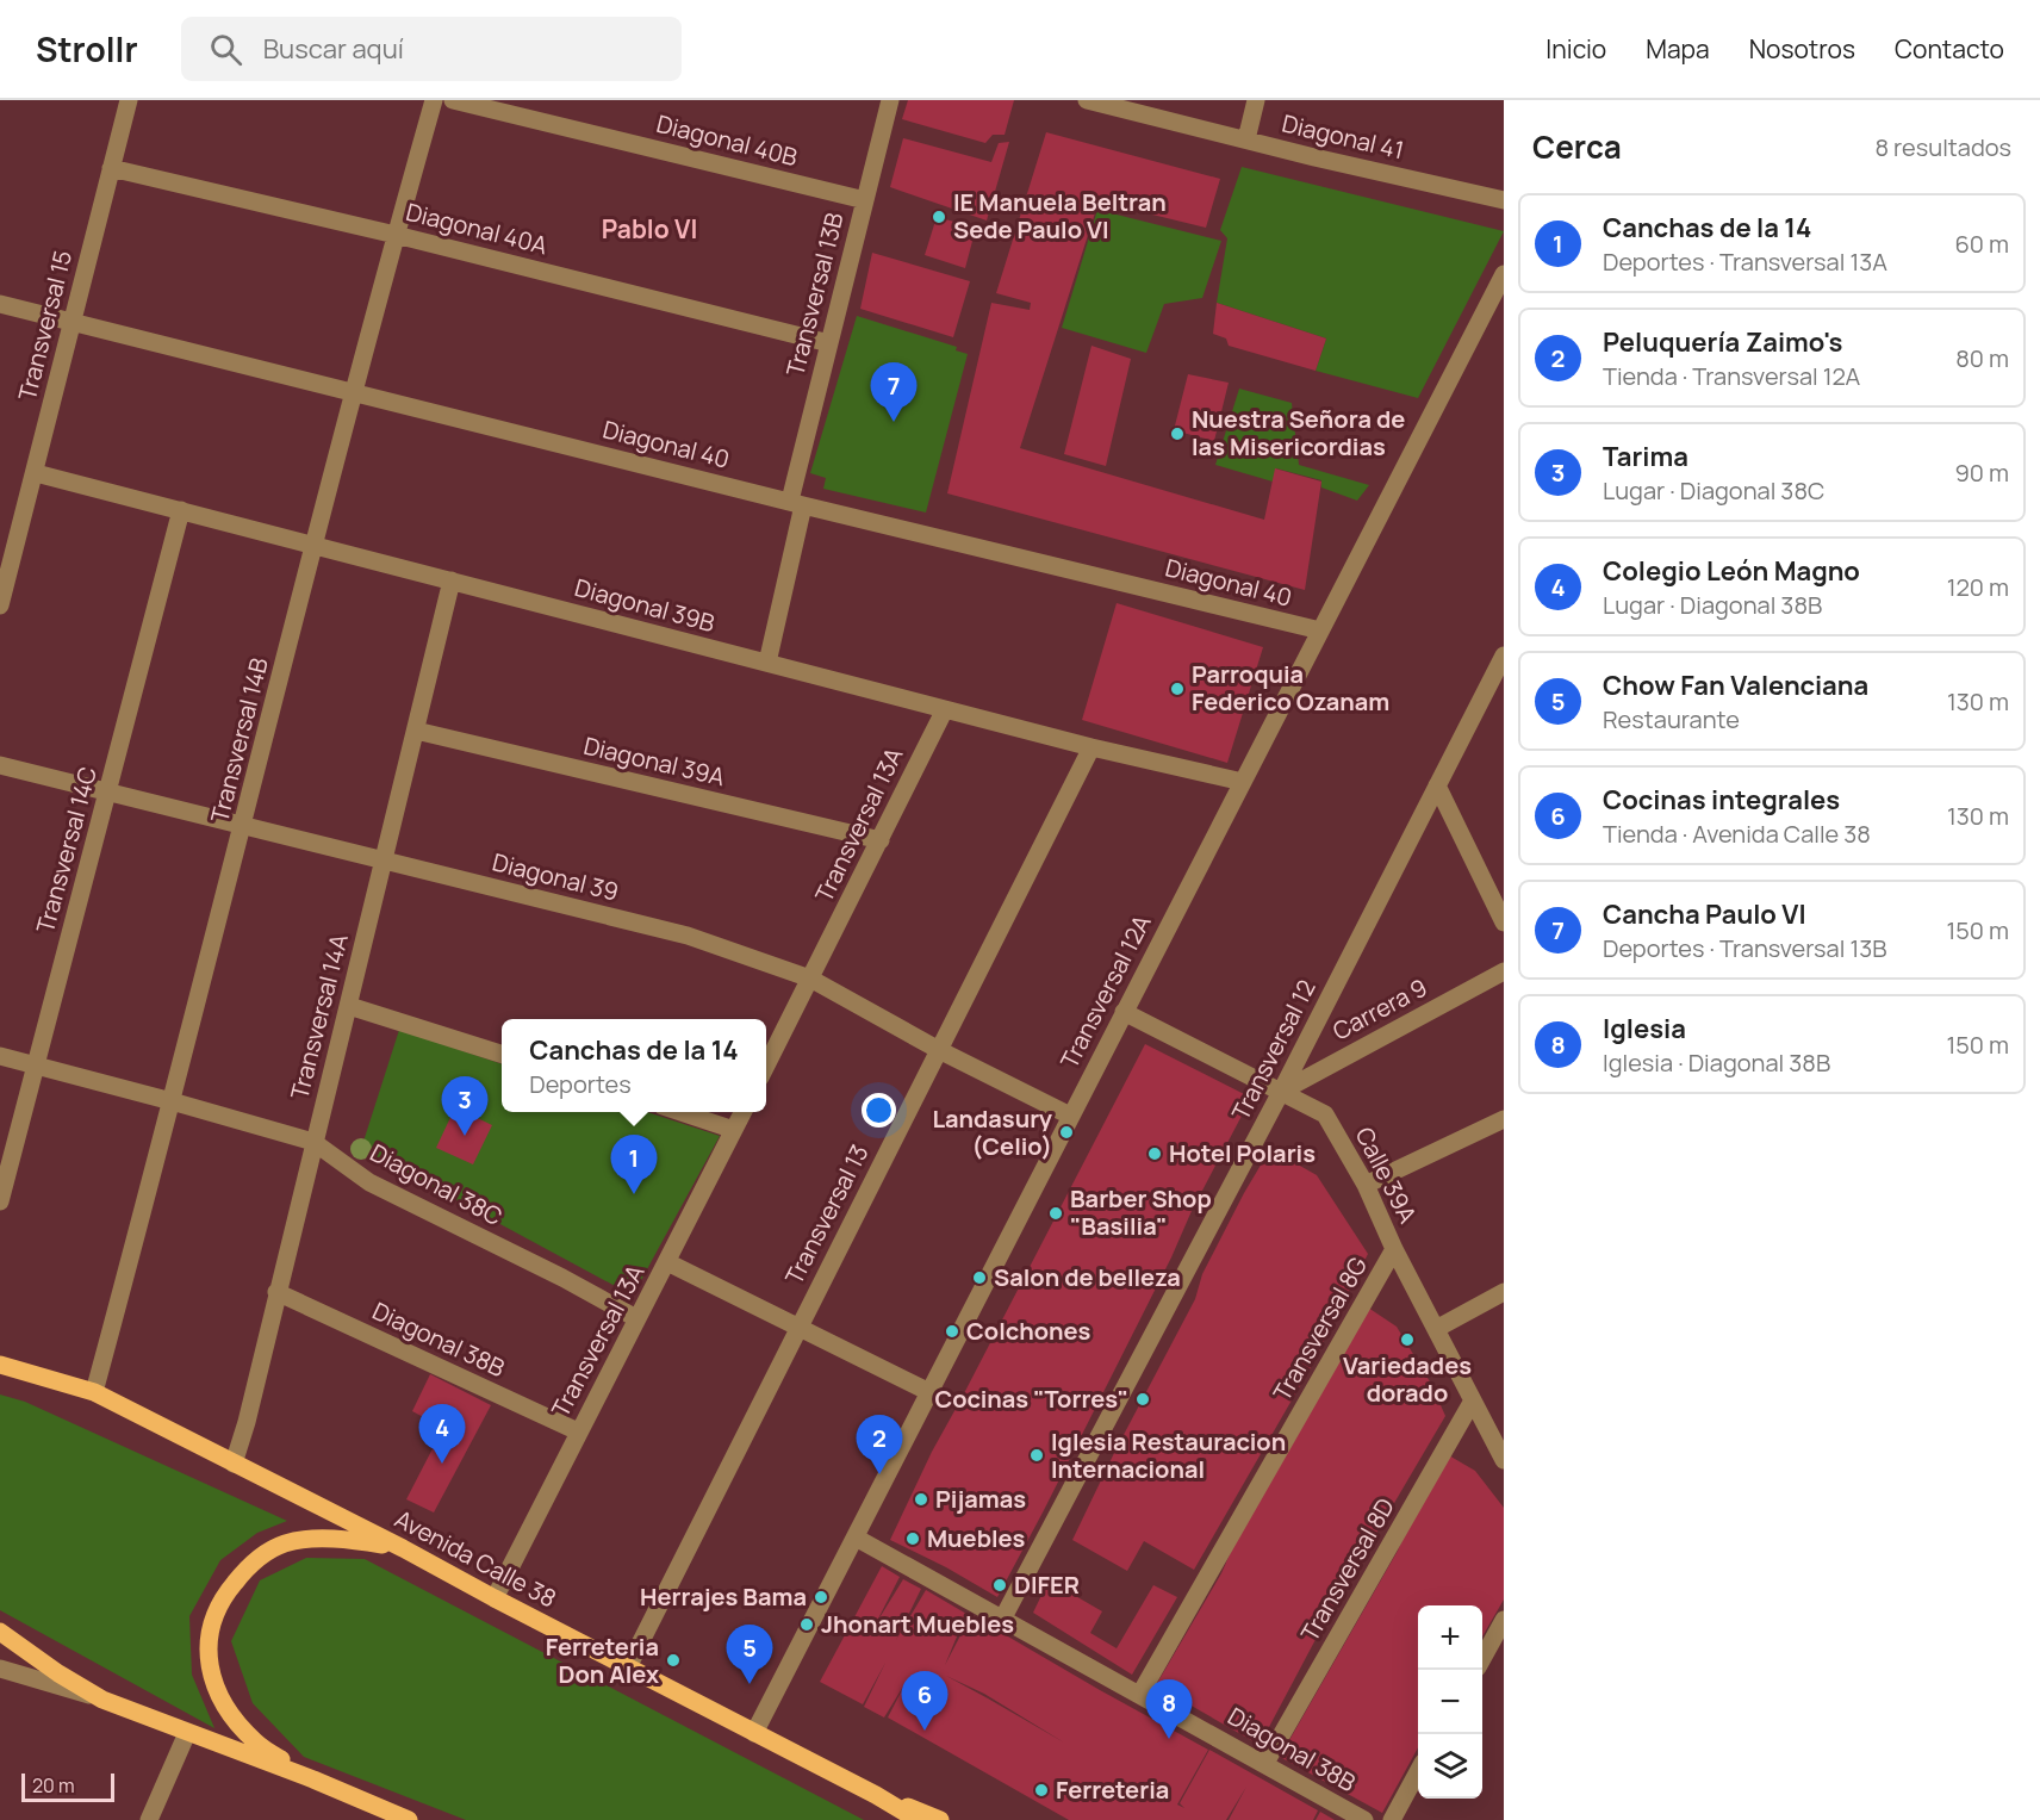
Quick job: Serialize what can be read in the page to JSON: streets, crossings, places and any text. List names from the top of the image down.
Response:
{
  "streets": {
    "main road": ["Avenida Calle 38"],
    "street": [
      "Diagonal 41",
      "Diagonal 40B",
      "Diagonal 40A",
      "Transversal 13B",
      "Transversal 15",
      "Diagonal 40",
      "Diagonal 39B",
      "Transversal 14B",
      "Diagonal 39A",
      "Transversal 13A",
      "Transversal 14C",
      "Diagonal 39",
      "Transversal 12A",
      "Carrera 9",
      "Transversal 14A",
      "Transversal 12",
      "Calle 39A",
      "Diagonal 38C",
      "Transversal 13",
      "Transversal 8G",
      "Diagonal 38B",
      "Transversal 8D"
    ]
  },
  "crossings": [
    ["Diagonal 40B", "Transversal 13B"],
    ["Diagonal 40A", "Transversal 13B"],
    ["Diagonal 40A", "Transversal 15"],
    ["Diagonal 40A", "Transversal 14B"],
    ["Transversal 13B", "Diagonal 40"],
    ["Transversal 13B", "Diagonal 39B"],
    ["Transversal 15", "Diagonal 40"],
    ["Transversal 15", "Diagonal 39B"],
    ["Diagonal 40", "Transversal 14B"],
    ["Diagonal 40", "Transversal 12A"],
    ["Diagonal 39B", "Transversal 14B"],
    ["Diagonal 39B", "Transversal 13A"],
    ["Diagonal 39B", "Transversal 14C"],
    ["Diagonal 39B", "Transversal 12A"],
    ["Diagonal 39B", "Transversal 14A"],
    ["Diagonal 39B", "Transversal 13"],
    ["Transversal 14B", "Diagonal 39"],
    ["Transversal 14B", "Diagonal 38C"],
    ["Transversal 14B", "Avenida Calle 38"],
    ["Diagonal 39A", "Transversal 13A"],
    ["Diagonal 39A", "Transversal 14A"],
    ["Transversal 13A", "Diagonal 39"],
    ["Transversal 13A", "Diagonal 38C"],
    ["Transversal 13A", "Diagonal 38B"],
    ["Transversal 13A", "Avenida Calle 38"],
    ["Transversal 14C", "Diagonal 39"],
    ["Transversal 14C", "Diagonal 38C"],
    ["Diagonal 39", "Transversal 12A"],
    ["Diagonal 39", "Transversal 14A"],
    ["Diagonal 39", "Transversal 13"],
    ["Transversal 12A", "Calle 39A"],
    ["Transversal 12A", "Diagonal 38B"],
    ["Transversal 12A", "Avenida Calle 38"],
    ["Carrera 9", "Transversal 12"],
    ["Carrera 9", "Calle 39A"],
    ["Transversal 14A", "Diagonal 38C"],
    ["Transversal 14A", "Diagonal 38B"],
    ["Transversal 14A", "Avenida Calle 38"],
    ["Transversal 12", "Calle 39A"],
    ["Transversal 12", "Diagonal 38B"],
    ["Calle 39A", "Transversal 8G"],
    ["Calle 39A", "Transversal 8D"],
    ["Transversal 13", "Avenida Calle 38"],
    ["Transversal 8G", "Diagonal 38B"],
    ["Diagonal 38B", "Transversal 8D"]
  ],
  "districts": ["Pablo VI"],
  "places": [
    "IE Manuela Beltran Sede Paulo VI",
    "Nuestra Señora de las Misericordias",
    "Parroquia Federico Ozanam",
    "Landasury (Celio)",
    "Hotel Polaris",
    "Barber Shop \"Basilia\"",
    "Salon de belleza",
    "Colchones",
    "Variedades dorado",
    "Cocinas \"Torres\"",
    "Iglesia Restauracion Internacional",
    "Pijamas",
    "Muebles",
    "DIFER",
    "Herrajes Bama",
    "Jhonart Muebles",
    "Ferreteria Don Alex",
    "Ferreteria"
  ],
  "scale_bar": "20 m",
  "page": {
    "header": "Strollr",
    "search": "Buscar aquí",
    "nav": [
      "Inicio",
      "Mapa",
      "Nosotros",
      "Contacto"
    ],
    "heading": ["Cerca", "8 resultados"],
    "list": [
      {
        "mark": "1",
        "name": "Canchas de la 14",
        "note": "Deportes · Transversal 13A",
        "value": "60 m"
      },
      {
        "mark": "2",
        "name": "Peluquería Zaimo's",
        "note": "Tienda · Transversal 12A",
        "value": "80 m"
      },
      {
        "mark": "3",
        "name": "Tarima",
        "note": "Lugar · Diagonal 38C",
        "value": "90 m"
      },
      {
        "mark": "4",
        "name": "Colegio León Magno",
        "note": "Lugar · Diagonal 38B",
        "value": "120 m"
      },
      {
        "mark": "5",
        "name": "Chow Fan Valenciana",
        "note": "Restaurante",
        "value": "130 m"
      },
      {
        "mark": "6",
        "name": "Cocinas integrales",
        "note": "Tienda · Avenida Calle 38",
        "value": "130 m"
      },
      {
        "mark": "7",
        "name": "Cancha Paulo VI",
        "note": "Deportes · Transversal 13B",
        "value": "150 m"
      },
      {
        "mark": "8",
        "name": "Iglesia",
        "note": "Iglesia · Diagonal 38B",
        "value": "150 m"
      }
    ],
    "pins": [
      "7",
      "3",
      "1",
      "4",
      "2",
      "5",
      "6",
      "8"
    ],
    "popup": ["Canchas de la 14", "Deportes"],
    "map_buttons": ["+", "−"],
    "scale": "20 m"
  }
}
